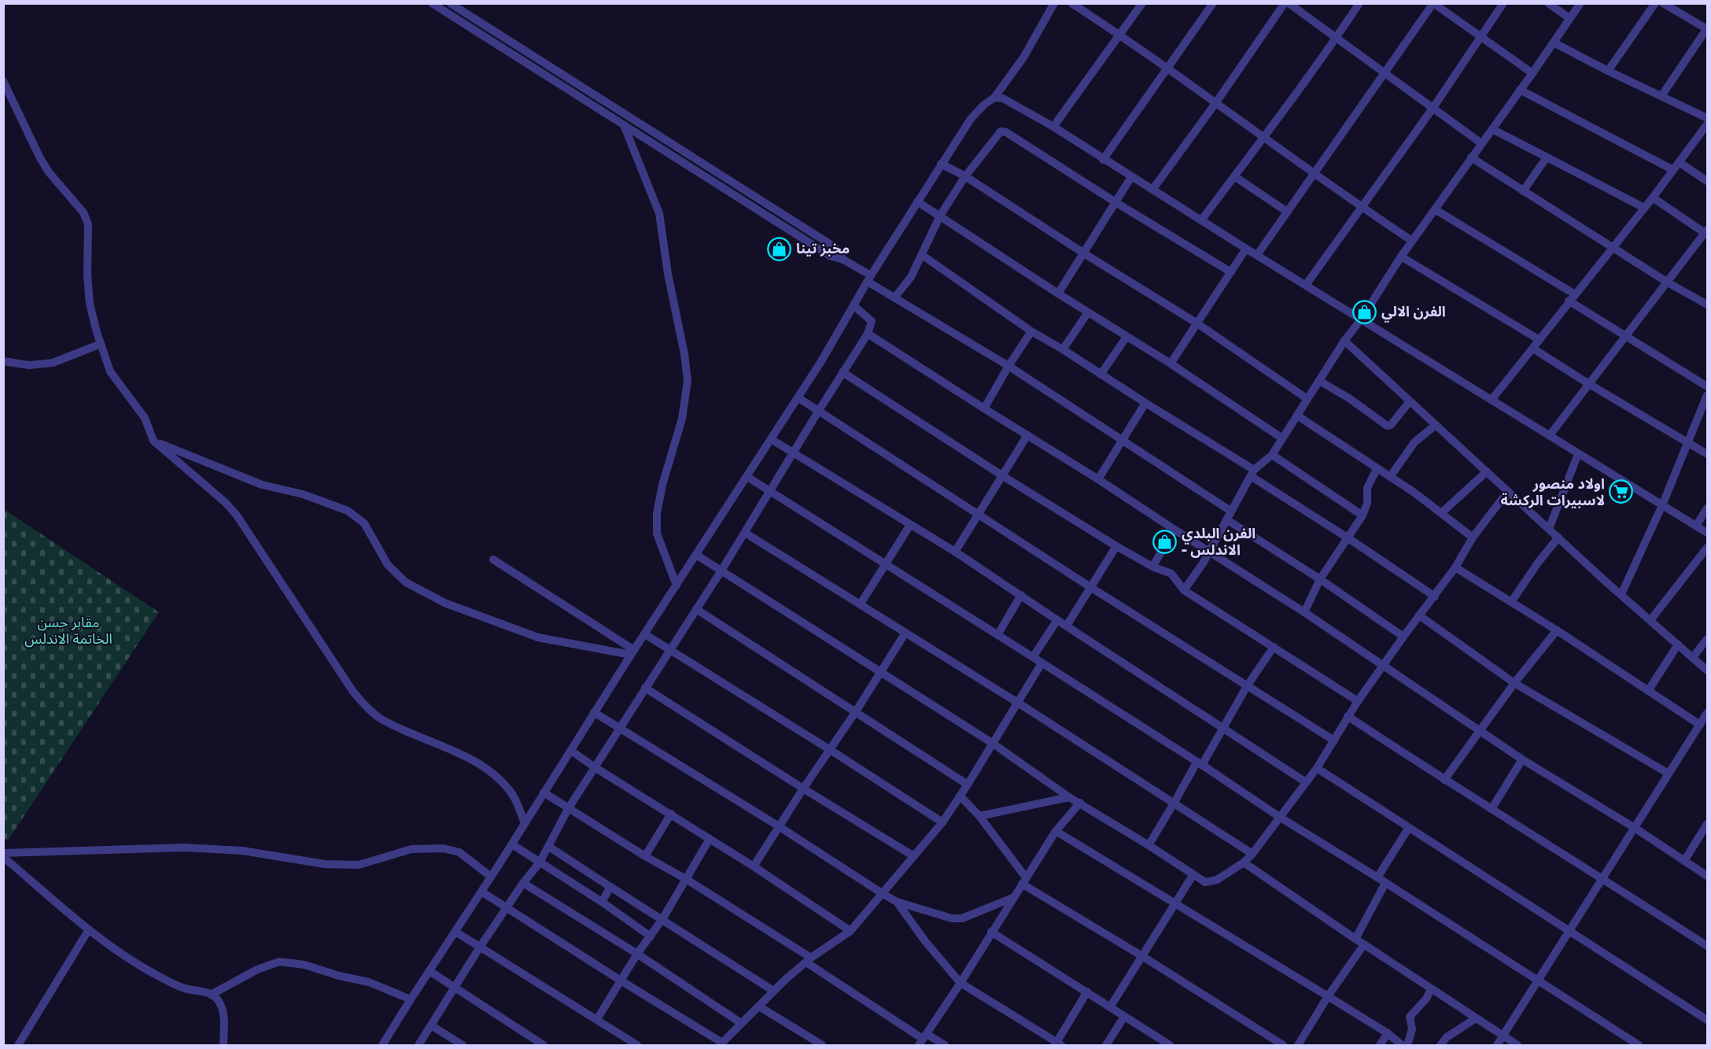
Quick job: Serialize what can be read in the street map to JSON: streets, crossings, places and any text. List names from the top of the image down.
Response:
{
  "parks": ["مقابر حسن الخاتمة الاندلس"],
  "places": {
    "shop": ["مخبز تينا", "الفرن الالي", "الفرن البلدي - الاندلس"],
    "supermarket": ["اولاد منصور لاسبيرات الركشة"]
  }
}
